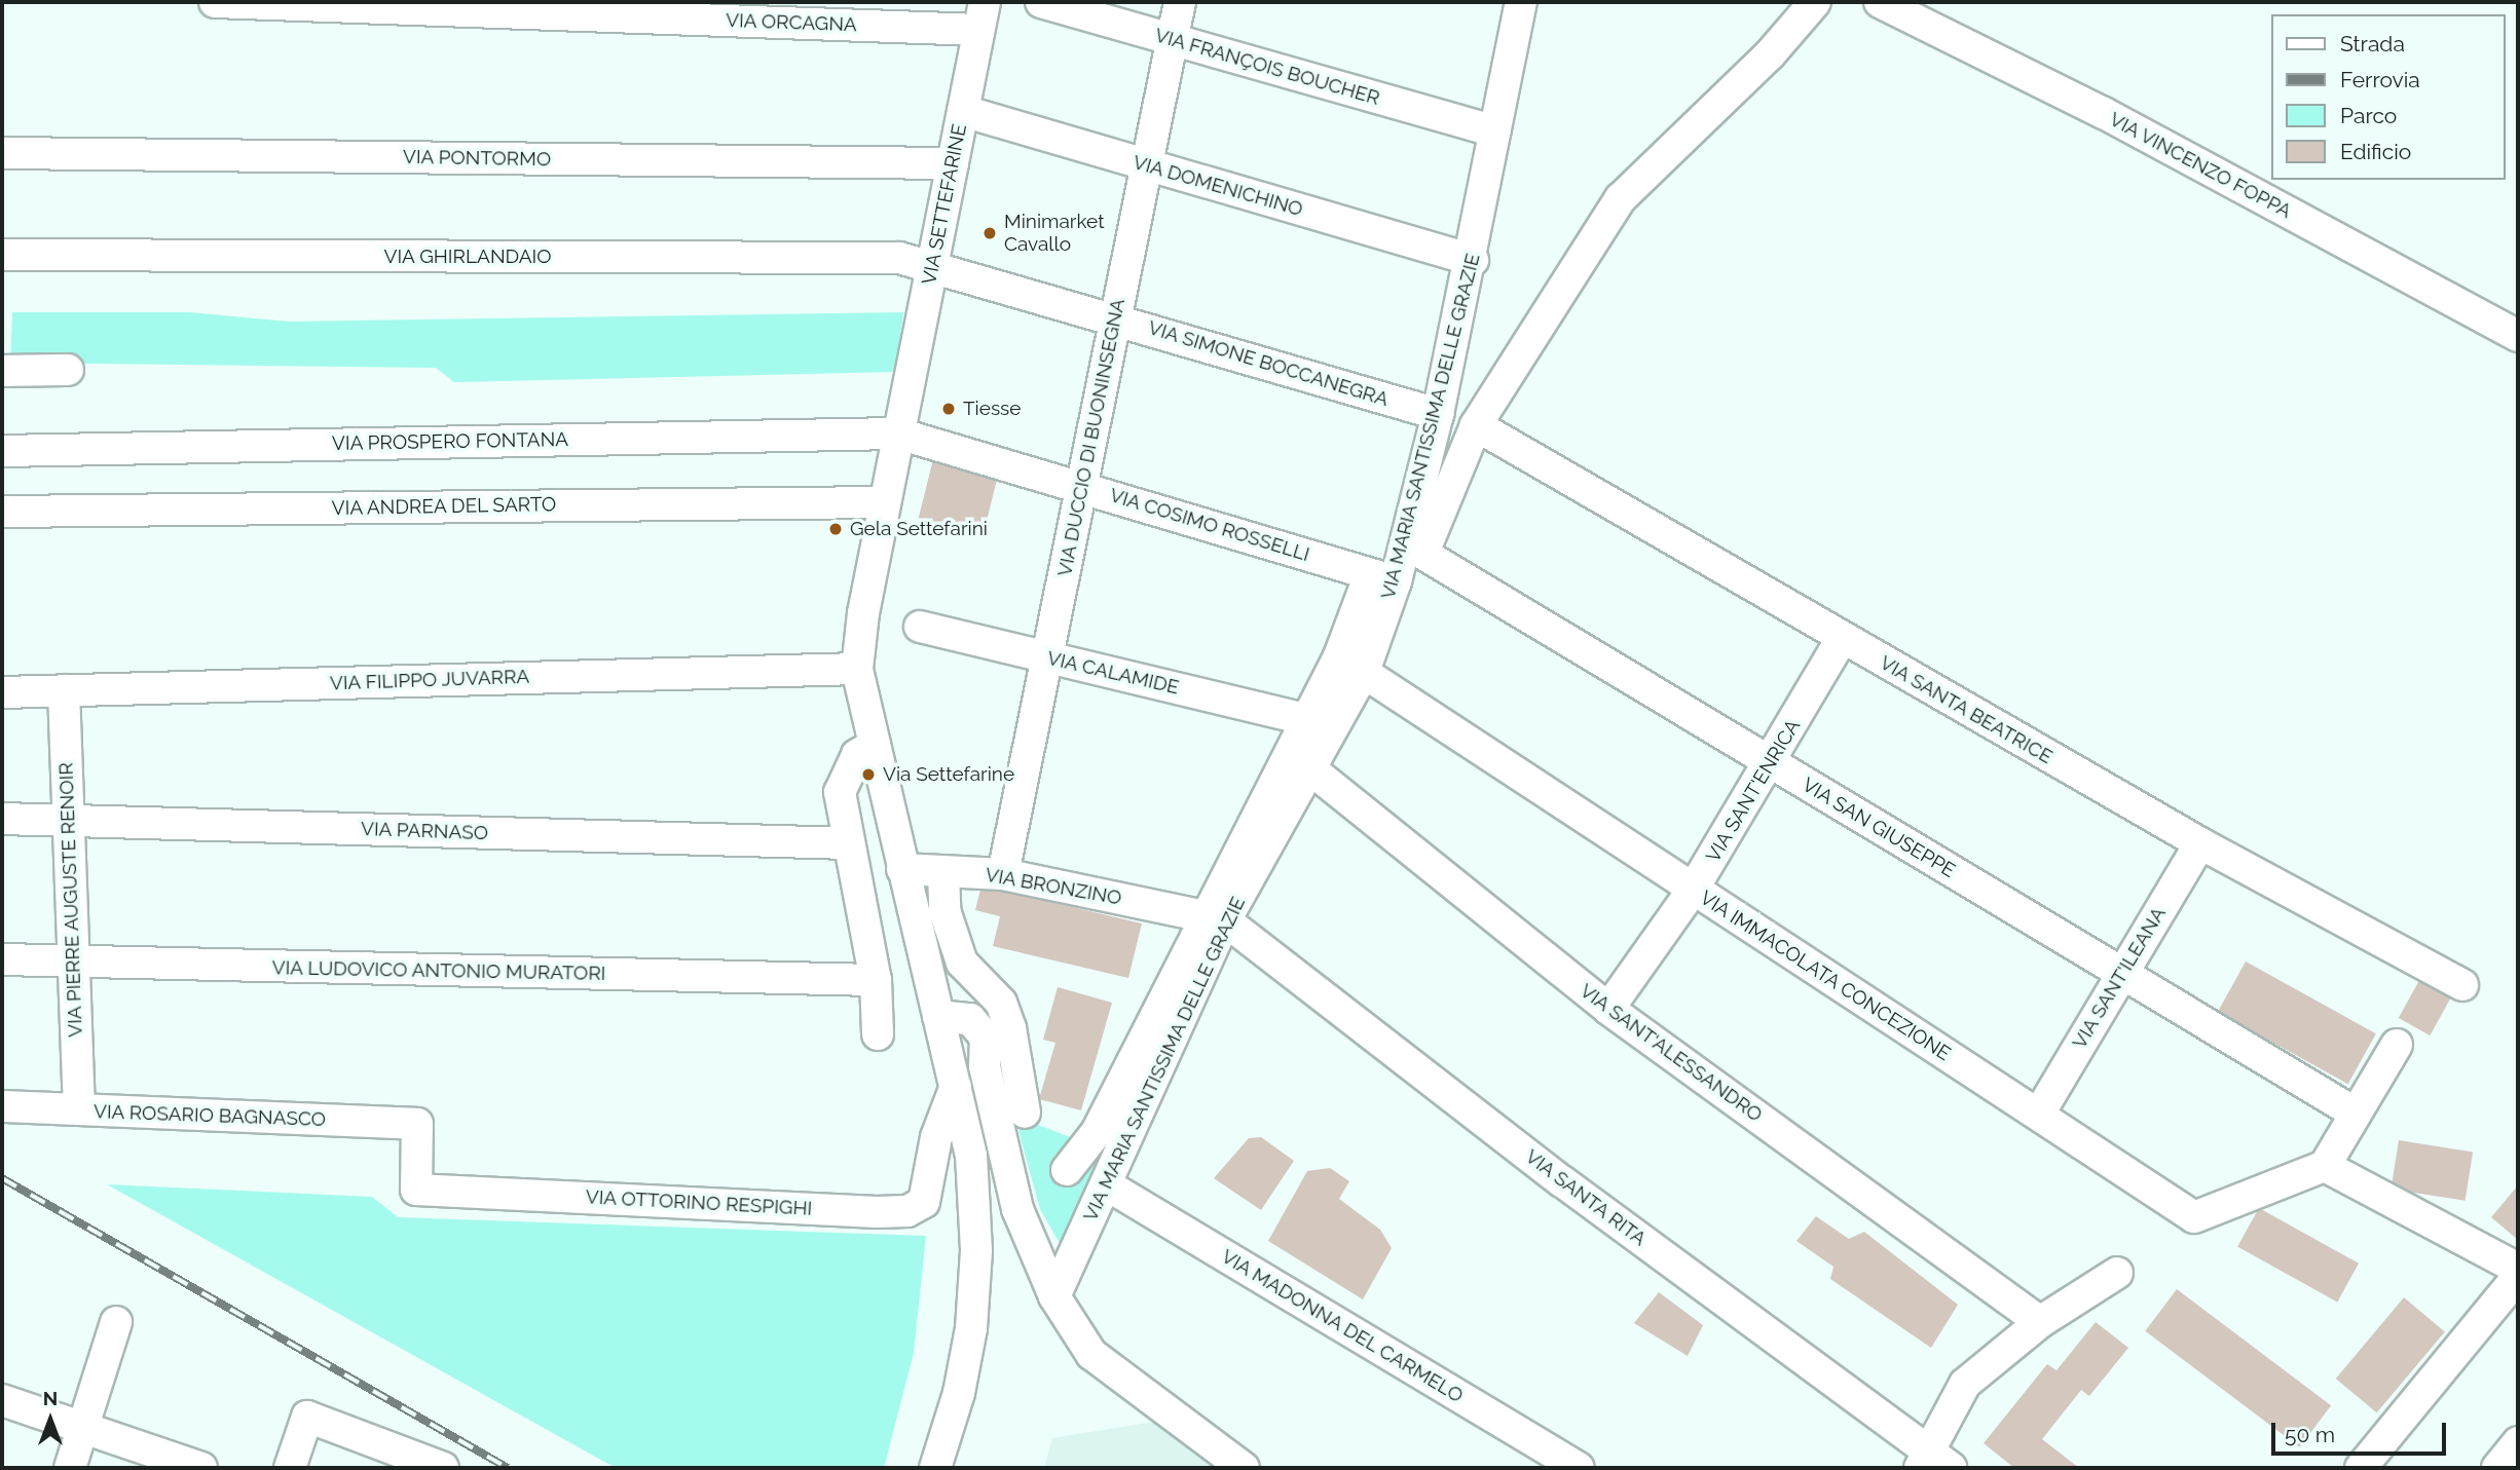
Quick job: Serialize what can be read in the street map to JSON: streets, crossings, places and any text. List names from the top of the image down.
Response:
{
  "streets": {
    "street": [
      "VIA ORCAGNA",
      "VIA FRANÇOIS BOUCHER",
      "VIA PONTORMO",
      "VIA VINCENZO FOPPA",
      "VIA DOMENICHINO",
      "VIA SETTEFARINE",
      "VIA GHIRLANDAIO",
      "VIA SIMONE BOCCANEGRA",
      "VIA MARIA SANTISSIMA DELLE GRAZIE",
      "VIA DUCCIO DI BUONINSEGNA",
      "VIA PROSPERO FONTANA",
      "VIA ANDREA DEL SARTO",
      "VIA COSIMO ROSSELLI",
      "VIA CALAMIDE",
      "VIA FILIPPO JUVARRA",
      "VIA SANTA BEATRICE",
      "VIA SANT'ENRICA",
      "VIA SAN GIUSEPPE",
      "VIA PARNASO",
      "VIA BRONZINO",
      "VIA PIERRE AUGUSTE RENOIR",
      "VIA LUDOVICO ANTONIO MURATORI",
      "VIA IMMACOLATA CONCEZIONE",
      "VIA SANT'ILEANA",
      "VIA SANT'ALESSANDRO",
      "VIA ROSARIO BAGNASCO",
      "VIA SANTA RITA",
      "VIA OTTORINO RESPIGHI",
      "VIA MADONNA DEL CARMELO"
    ]
  },
  "crossings": [
    ["VIA ORCAGNA", "VIA SETTEFARINE"],
    ["VIA FRANÇOIS BOUCHER", "VIA MARIA SANTISSIMA DELLE GRAZIE"],
    ["VIA FRANÇOIS BOUCHER", "VIA DUCCIO DI BUONINSEGNA"],
    ["VIA PONTORMO", "VIA SETTEFARINE"],
    ["VIA DOMENICHINO", "VIA SETTEFARINE"],
    ["VIA DOMENICHINO", "VIA MARIA SANTISSIMA DELLE GRAZIE"],
    ["VIA DOMENICHINO", "VIA DUCCIO DI BUONINSEGNA"],
    ["VIA SETTEFARINE", "VIA GHIRLANDAIO"],
    ["VIA SETTEFARINE", "VIA SIMONE BOCCANEGRA"],
    ["VIA SETTEFARINE", "VIA PROSPERO FONTANA"],
    ["VIA SETTEFARINE", "VIA ANDREA DEL SARTO"],
    ["VIA SETTEFARINE", "VIA COSIMO ROSSELLI"],
    ["VIA SETTEFARINE", "VIA FILIPPO JUVARRA"],
    ["VIA SETTEFARINE", "VIA BRONZINO"],
    ["VIA SETTEFARINE", "VIA OTTORINO RESPIGHI"],
    ["VIA GHIRLANDAIO", "VIA SIMONE BOCCANEGRA"],
    ["VIA SIMONE BOCCANEGRA", "VIA MARIA SANTISSIMA DELLE GRAZIE"],
    ["VIA SIMONE BOCCANEGRA", "VIA DUCCIO DI BUONINSEGNA"],
    ["VIA MARIA SANTISSIMA DELLE GRAZIE", "VIA COSIMO ROSSELLI"],
    ["VIA MARIA SANTISSIMA DELLE GRAZIE", "VIA CALAMIDE"],
    ["VIA MARIA SANTISSIMA DELLE GRAZIE", "VIA SANTA BEATRICE"],
    ["VIA MARIA SANTISSIMA DELLE GRAZIE", "VIA SAN GIUSEPPE"],
    ["VIA MARIA SANTISSIMA DELLE GRAZIE", "VIA BRONZINO"],
    ["VIA MARIA SANTISSIMA DELLE GRAZIE", "VIA IMMACOLATA CONCEZIONE"],
    ["VIA MARIA SANTISSIMA DELLE GRAZIE", "VIA SANT'ALESSANDRO"],
    ["VIA MARIA SANTISSIMA DELLE GRAZIE", "VIA SANTA RITA"],
    ["VIA MARIA SANTISSIMA DELLE GRAZIE", "VIA MADONNA DEL CARMELO"],
    ["VIA DUCCIO DI BUONINSEGNA", "VIA COSIMO ROSSELLI"],
    ["VIA DUCCIO DI BUONINSEGNA", "VIA CALAMIDE"],
    ["VIA DUCCIO DI BUONINSEGNA", "VIA BRONZINO"],
    ["VIA PROSPERO FONTANA", "VIA COSIMO ROSSELLI"],
    ["VIA FILIPPO JUVARRA", "VIA PIERRE AUGUSTE RENOIR"],
    ["VIA SANTA BEATRICE", "VIA SANT'ENRICA"],
    ["VIA SANTA BEATRICE", "VIA SANT'ILEANA"],
    ["VIA SANT'ENRICA", "VIA SAN GIUSEPPE"],
    ["VIA SANT'ENRICA", "VIA IMMACOLATA CONCEZIONE"],
    ["VIA SANT'ENRICA", "VIA SANT'ALESSANDRO"],
    ["VIA SAN GIUSEPPE", "VIA SANT'ILEANA"],
    ["VIA PARNASO", "VIA PIERRE AUGUSTE RENOIR"],
    ["VIA BRONZINO", "VIA SANTA RITA"],
    ["VIA PIERRE AUGUSTE RENOIR", "VIA LUDOVICO ANTONIO MURATORI"],
    ["VIA PIERRE AUGUSTE RENOIR", "VIA ROSARIO BAGNASCO"],
    ["VIA IMMACOLATA CONCEZIONE", "VIA SANT'ILEANA"],
    ["VIA ROSARIO BAGNASCO", "VIA OTTORINO RESPIGHI"]
  ],
  "places": [
    "Minimarket Cavallo",
    "Tiesse",
    "Gela Settefarini",
    "Via Settefarine"
  ],
  "legend": [
    "Strada",
    "Ferrovia",
    "Parco",
    "Edificio"
  ],
  "scale_bar": "50 m",
  "north": "top"
}
